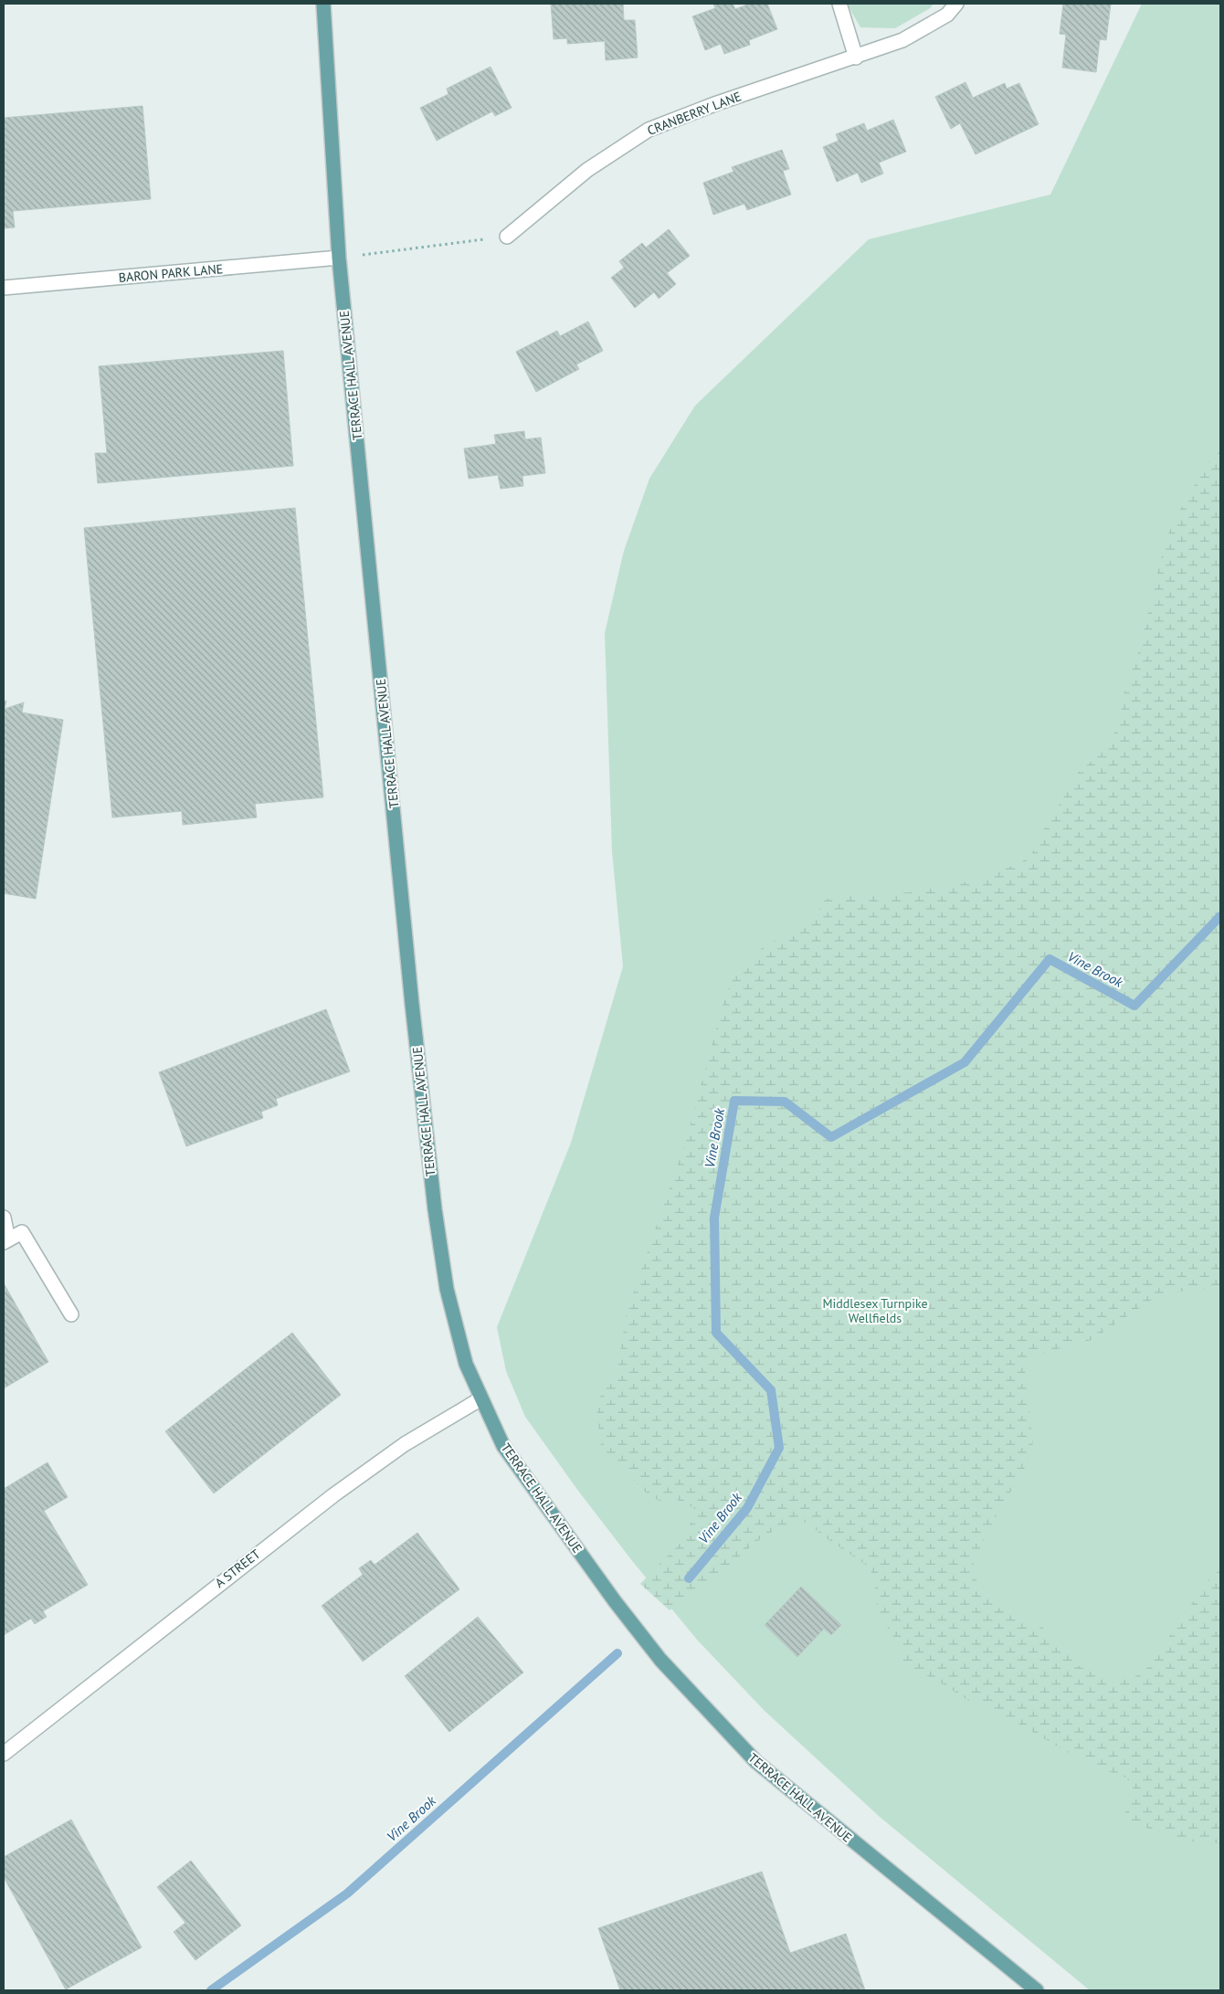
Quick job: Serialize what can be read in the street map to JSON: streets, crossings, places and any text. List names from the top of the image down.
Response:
{
  "streets": {
    "main road": ["TERRACE HALL AVENUE"],
    "street": ["CRANBERRY LANE", "BARON PARK LANE", "A STREET"]
  },
  "crossings": [
    ["BARON PARK LANE", "TERRACE HALL AVENUE"],
    ["TERRACE HALL AVENUE", "A STREET"]
  ],
  "water": ["Vine Brook"],
  "parks": ["Middlesex Turnpike Wellfields"]
}
